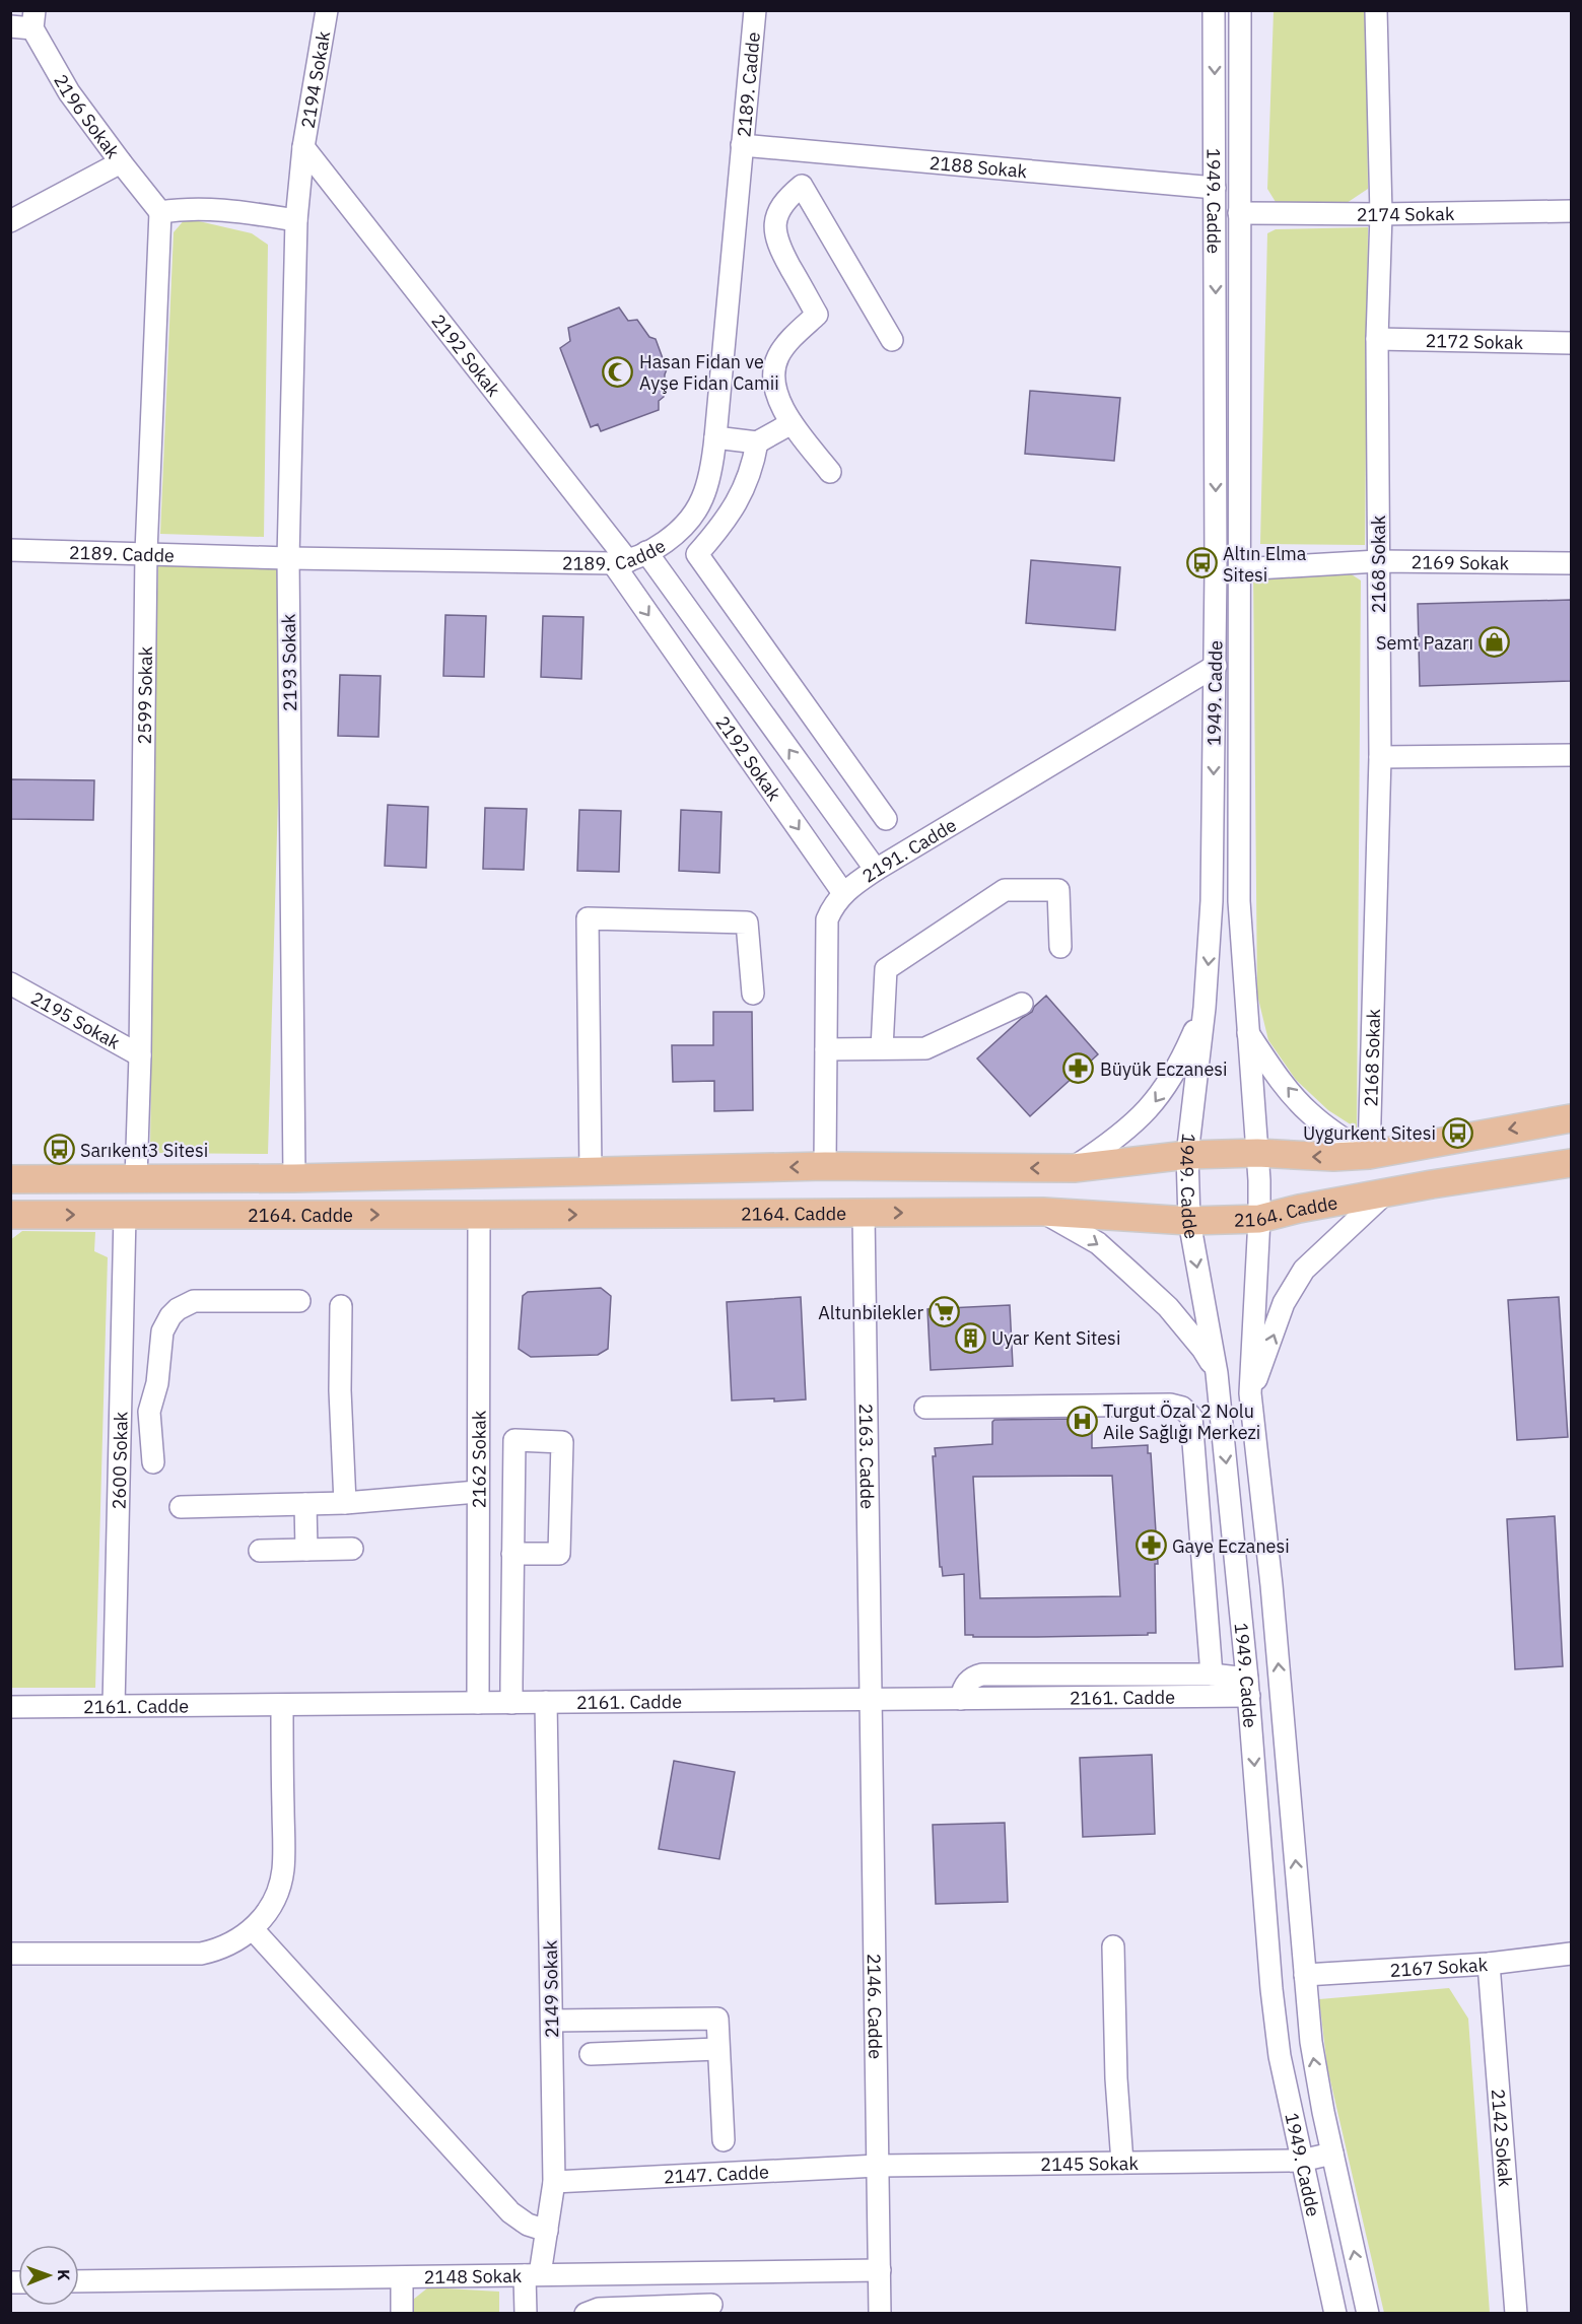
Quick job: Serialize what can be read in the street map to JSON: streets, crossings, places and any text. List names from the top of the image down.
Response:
{
  "streets": {
    "main road": ["2164. Cadde"],
    "street": [
      "2194 Sokak",
      "2189. Cadde",
      "2196 Sokak",
      "2188 Sokak",
      "1949. Cadde",
      "2174 Sokak",
      "2172 Sokak",
      "2192 Sokak",
      "2169 Sokak",
      "2168 Sokak",
      "2193 Sokak",
      "2599 Sokak",
      "2191. Cadde",
      "2195 Sokak",
      "2163. Cadde",
      "2162 Sokak",
      "2600 Sokak",
      "2161. Cadde",
      "2167 Sokak",
      "2149 Sokak",
      "2146. Cadde",
      "2142 Sokak",
      "2145 Sokak",
      "2147. Cadde",
      "2148 Sokak"
    ]
  },
  "crossings": [
    ["2194 Sokak", "2192 Sokak"],
    ["2194 Sokak", "2193 Sokak"],
    ["2189. Cadde", "2188 Sokak"],
    ["2189. Cadde", "2192 Sokak"],
    ["2189. Cadde", "2193 Sokak"],
    ["2189. Cadde", "2599 Sokak"],
    ["2196 Sokak", "2599 Sokak"],
    ["2188 Sokak", "1949. Cadde"],
    ["1949. Cadde", "2174 Sokak"],
    ["1949. Cadde", "2169 Sokak"],
    ["1949. Cadde", "2191. Cadde"],
    ["1949. Cadde", "2164. Cadde"],
    ["1949. Cadde", "2161. Cadde"],
    ["1949. Cadde", "2167 Sokak"],
    ["1949. Cadde", "2145 Sokak"],
    ["2174 Sokak", "2168 Sokak"],
    ["2172 Sokak", "2168 Sokak"],
    ["2192 Sokak", "2193 Sokak"],
    ["2192 Sokak", "2191. Cadde"],
    ["2169 Sokak", "2168 Sokak"],
    ["2168 Sokak", "2164. Cadde"],
    ["2193 Sokak", "2164. Cadde"],
    ["2599 Sokak", "2195 Sokak"],
    ["2599 Sokak", "2164. Cadde"],
    ["2191. Cadde", "2164. Cadde"],
    ["2164. Cadde", "2163. Cadde"],
    ["2164. Cadde", "2162 Sokak"],
    ["2164. Cadde", "2600 Sokak"],
    ["2163. Cadde", "2161. Cadde"],
    ["2163. Cadde", "2146. Cadde"],
    ["2162 Sokak", "2161. Cadde"],
    ["2600 Sokak", "2161. Cadde"],
    ["2161. Cadde", "2149 Sokak"],
    ["2161. Cadde", "2146. Cadde"],
    ["2167 Sokak", "2142 Sokak"],
    ["2149 Sokak", "2147. Cadde"],
    ["2149 Sokak", "2148 Sokak"],
    ["2146. Cadde", "2145 Sokak"],
    ["2146. Cadde", "2147. Cadde"],
    ["2146. Cadde", "2148 Sokak"],
    ["2145 Sokak", "2147. Cadde"]
  ],
  "places": {
    "mosque": ["Hasan Fidan ve Ayşe Fidan Camii"],
    "bus stop": ["Altın Elma Sitesi", "Uygurkent Sitesi", "Sarıkent3 Sitesi"],
    "shop": ["Semt Pazarı"],
    "pharmacy": ["Büyük Eczanesi", "Gaye Eczanesi"],
    "supermarket": ["Altunbilekler"],
    "building": ["Uyar Kent Sitesi"],
    "hospital": ["Turgut Özal 2 Nolu Aile Sağlığı Merkezi"]
  },
  "north": "right"
}
